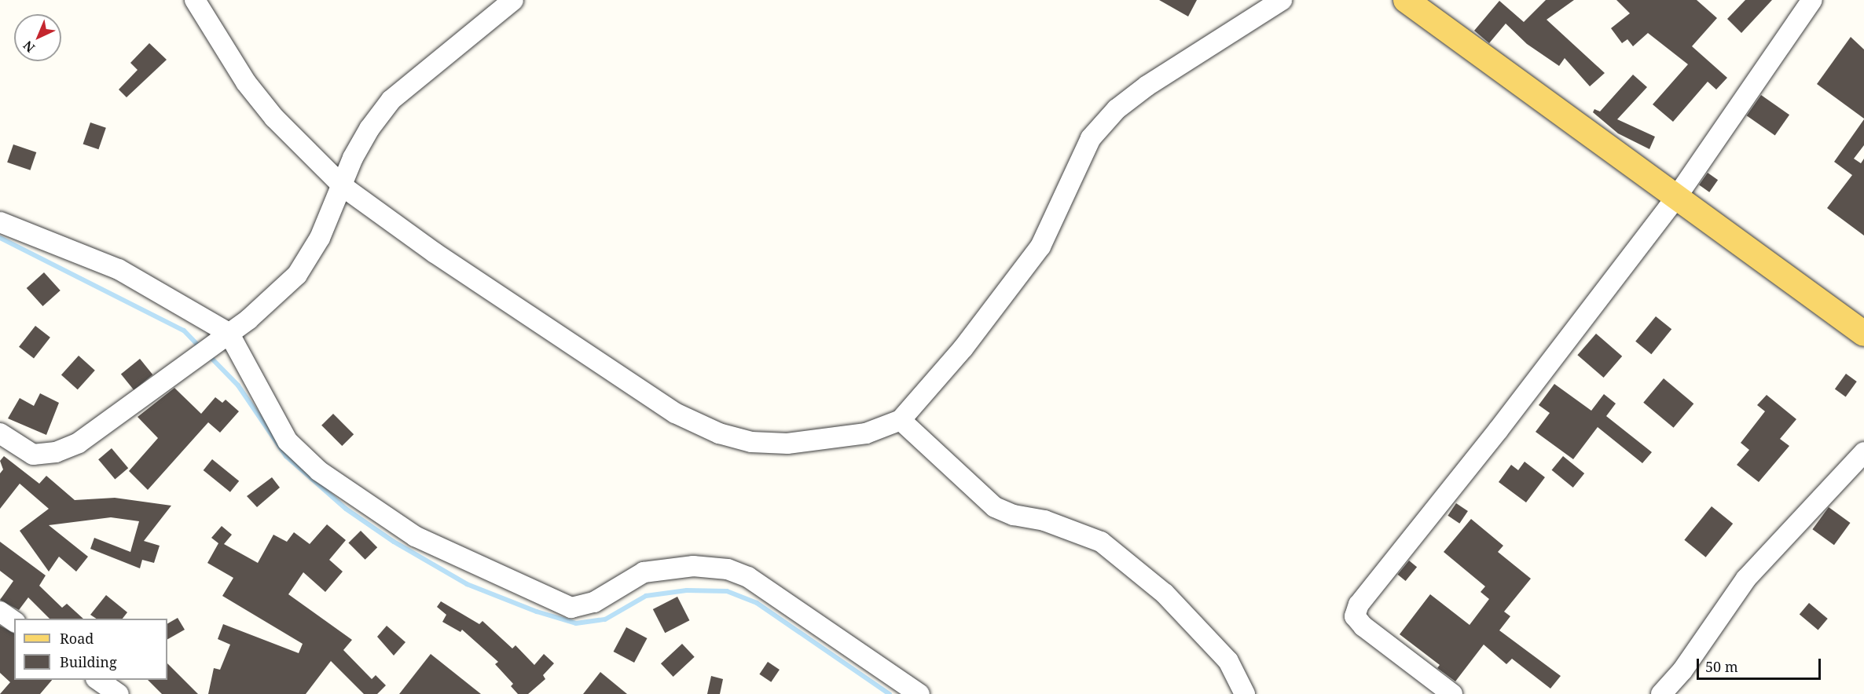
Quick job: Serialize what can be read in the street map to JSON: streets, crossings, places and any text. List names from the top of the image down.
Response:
{
  "legend": ["Road", "Building"],
  "scale_bar": "50 m",
  "north": "bottom left"
}
